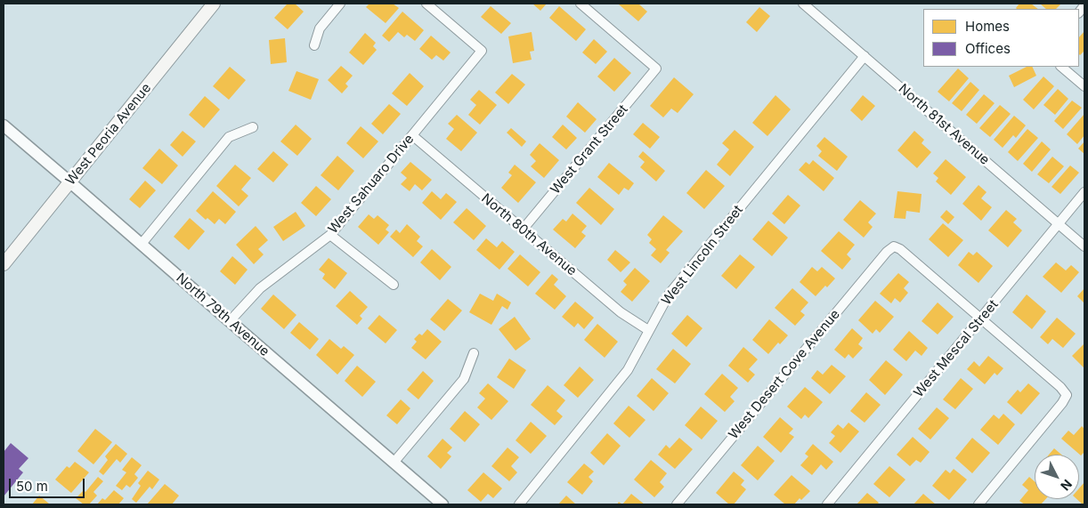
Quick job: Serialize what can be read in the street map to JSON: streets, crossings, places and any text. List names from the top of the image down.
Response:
{
  "streets": {
    "main road": ["West Peoria Avenue"],
    "street": [
      "North 81st Avenue",
      "West Grant Street",
      "West Sahuaro Drive",
      "North 80th Avenue",
      "West Lincoln Street",
      "North 79th Avenue",
      "West Mescal Street",
      "West Desert Cove Avenue"
    ]
  },
  "crossings": [
    ["North 81st Avenue", "West Lincoln Street"],
    ["North 81st Avenue", "West Mescal Street"],
    ["West Peoria Avenue", "North 79th Avenue"],
    ["West Grant Street", "North 80th Avenue"],
    ["West Sahuaro Drive", "North 80th Avenue"],
    ["West Sahuaro Drive", "North 79th Avenue"],
    ["North 80th Avenue", "West Lincoln Street"],
    ["West Mescal Street", "West Desert Cove Avenue"]
  ],
  "legend": ["Homes", "Offices"],
  "scale_bar": "50 m",
  "north": "bottom right"
}
